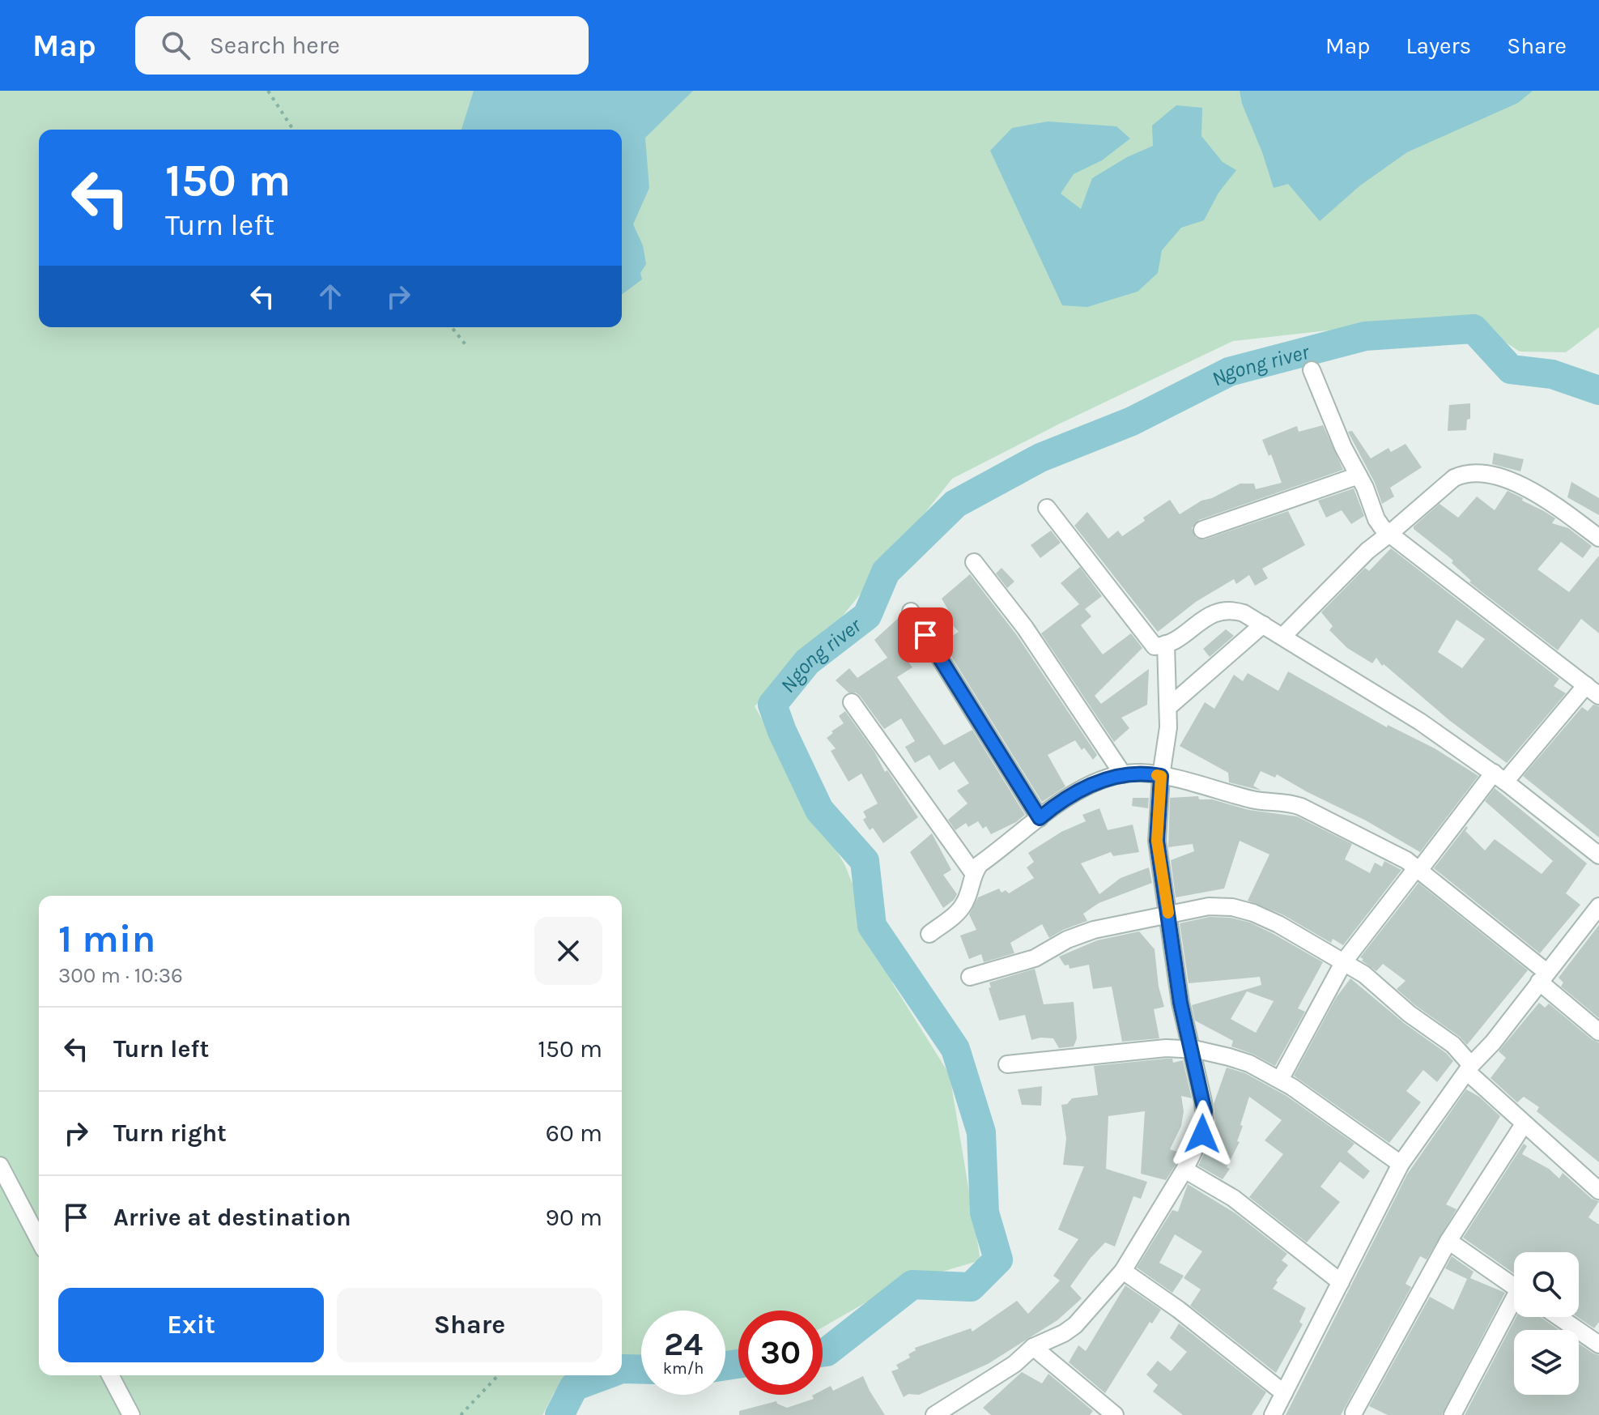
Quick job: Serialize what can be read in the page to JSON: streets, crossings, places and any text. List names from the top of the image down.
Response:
{
  "water": ["Ngong river"],
  "page": {
    "header": "Map",
    "search": "Search here",
    "nav": ["Map", "Layers", "Share"],
    "turn": ["150 m", "Turn left"],
    "heading": ["1 min", "300 m · 10:36"],
    "list": [
      {
        "name": "Turn left",
        "value": "150 m"
      },
      {
        "name": "Turn right",
        "value": "60 m"
      },
      {
        "name": "Arrive at destination",
        "value": "90 m"
      }
    ],
    "buttons": ["Exit", "Share"],
    "speed": "24 km/h",
    "limit": "30"
  }
}
